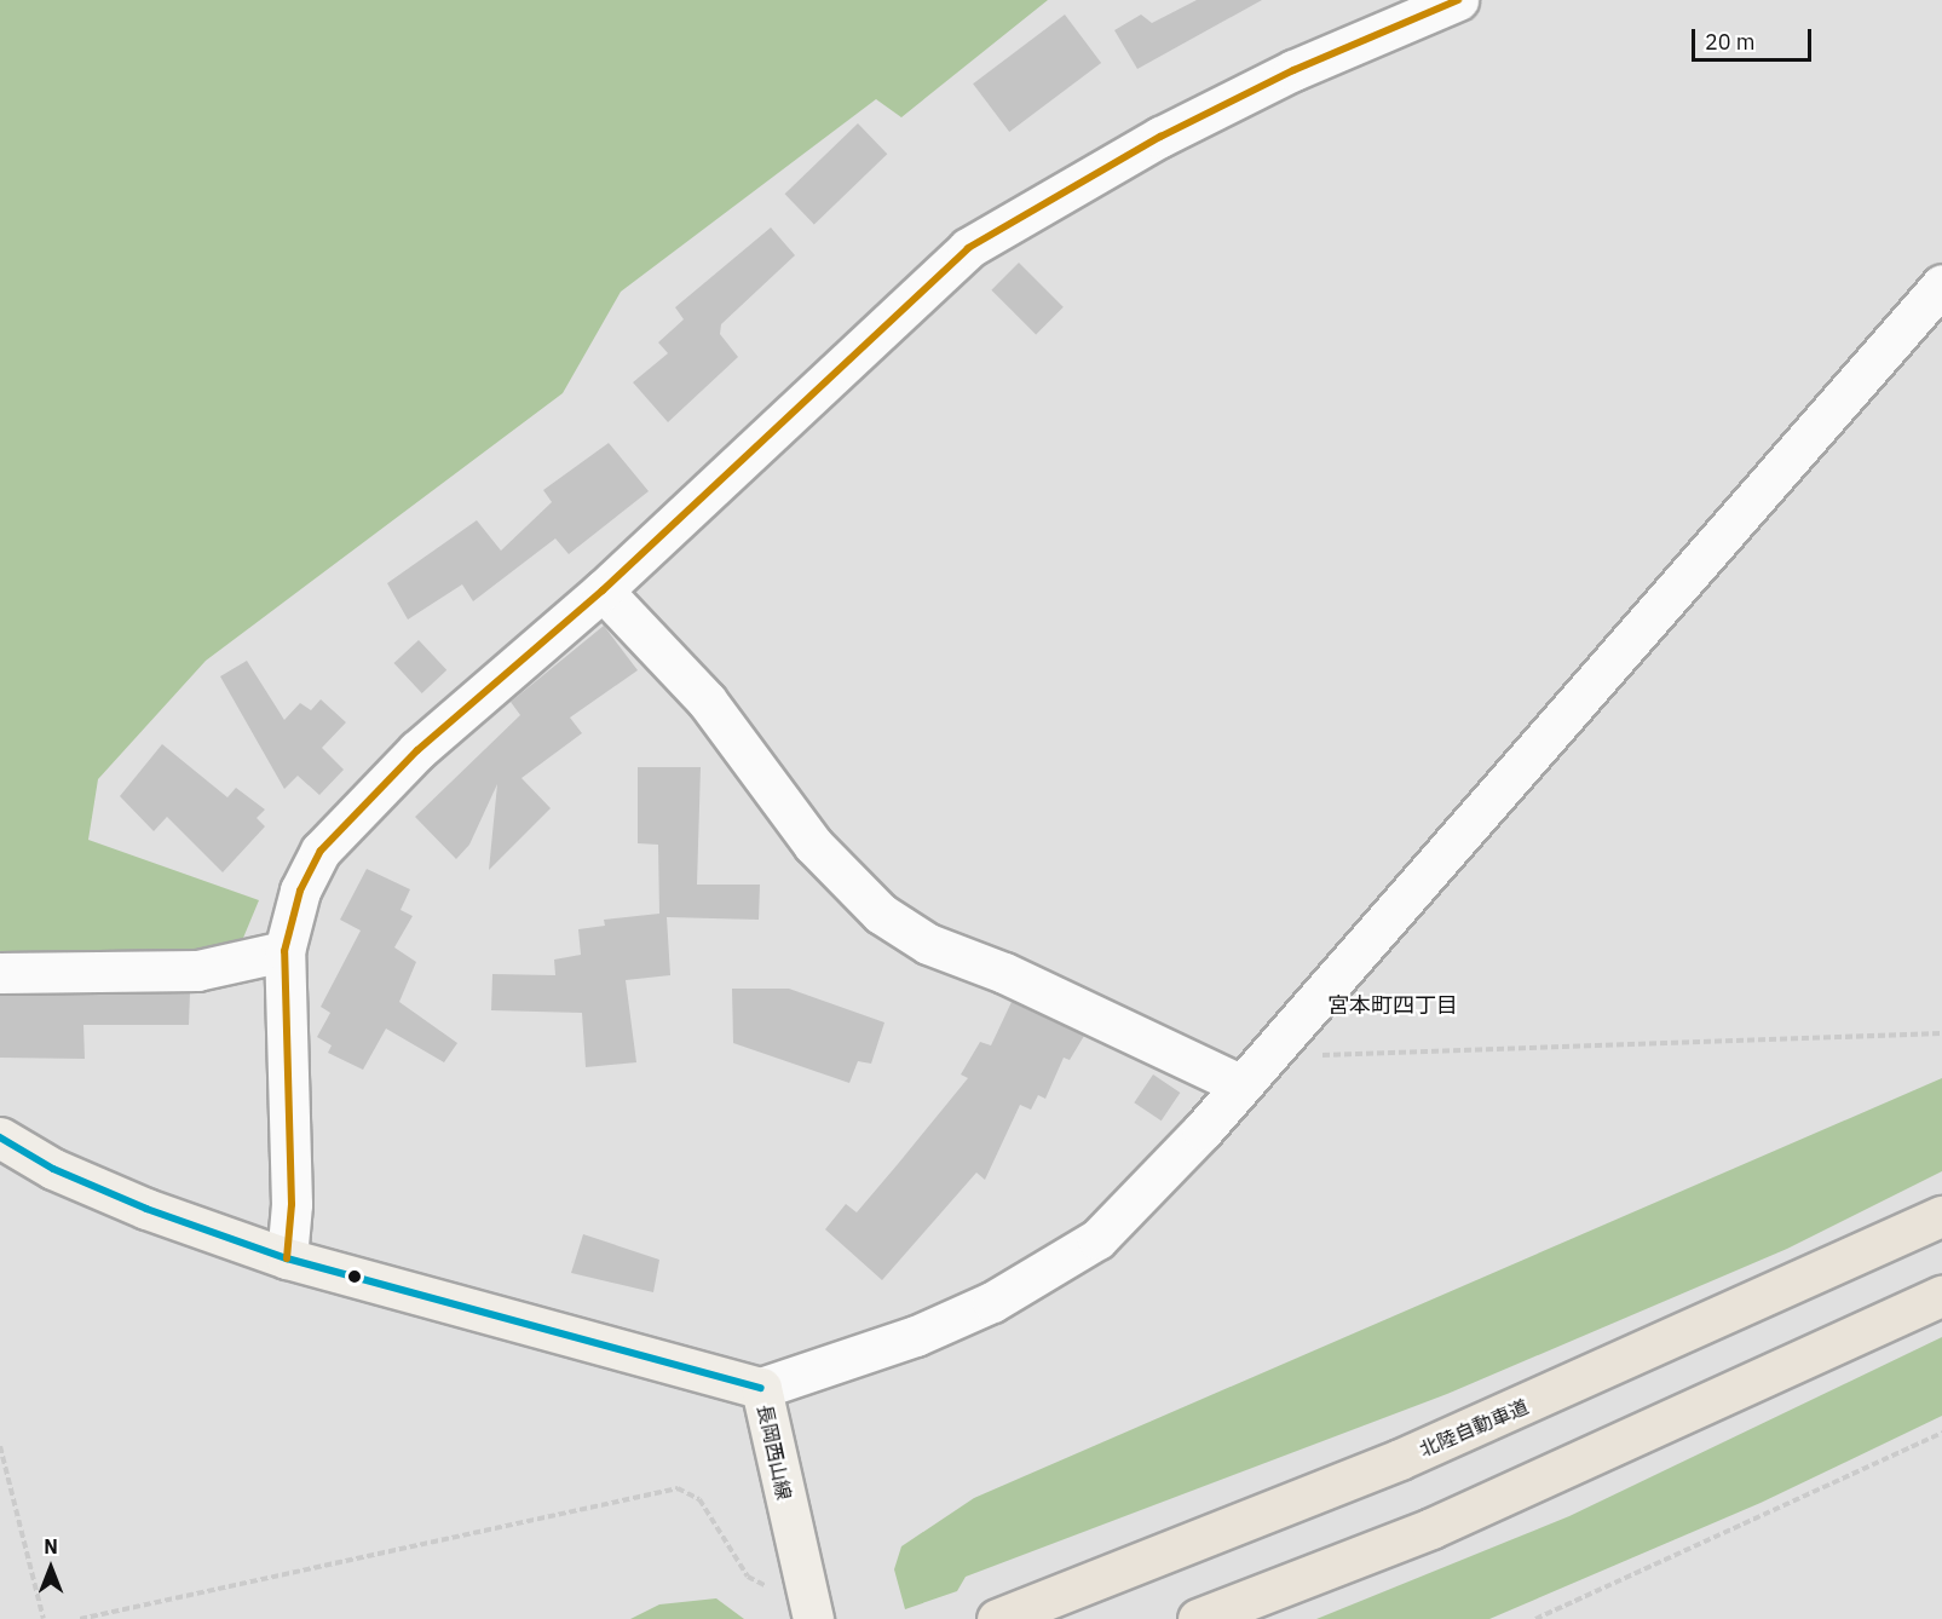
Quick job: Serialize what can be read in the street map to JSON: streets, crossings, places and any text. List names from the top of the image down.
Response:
{
  "streets": {
    "highway": ["北陸自動車道"],
    "main road": ["長岡西山線"]
  },
  "districts": ["宮本町四丁目"],
  "scale_bar": "20 m",
  "north": "top"
}
